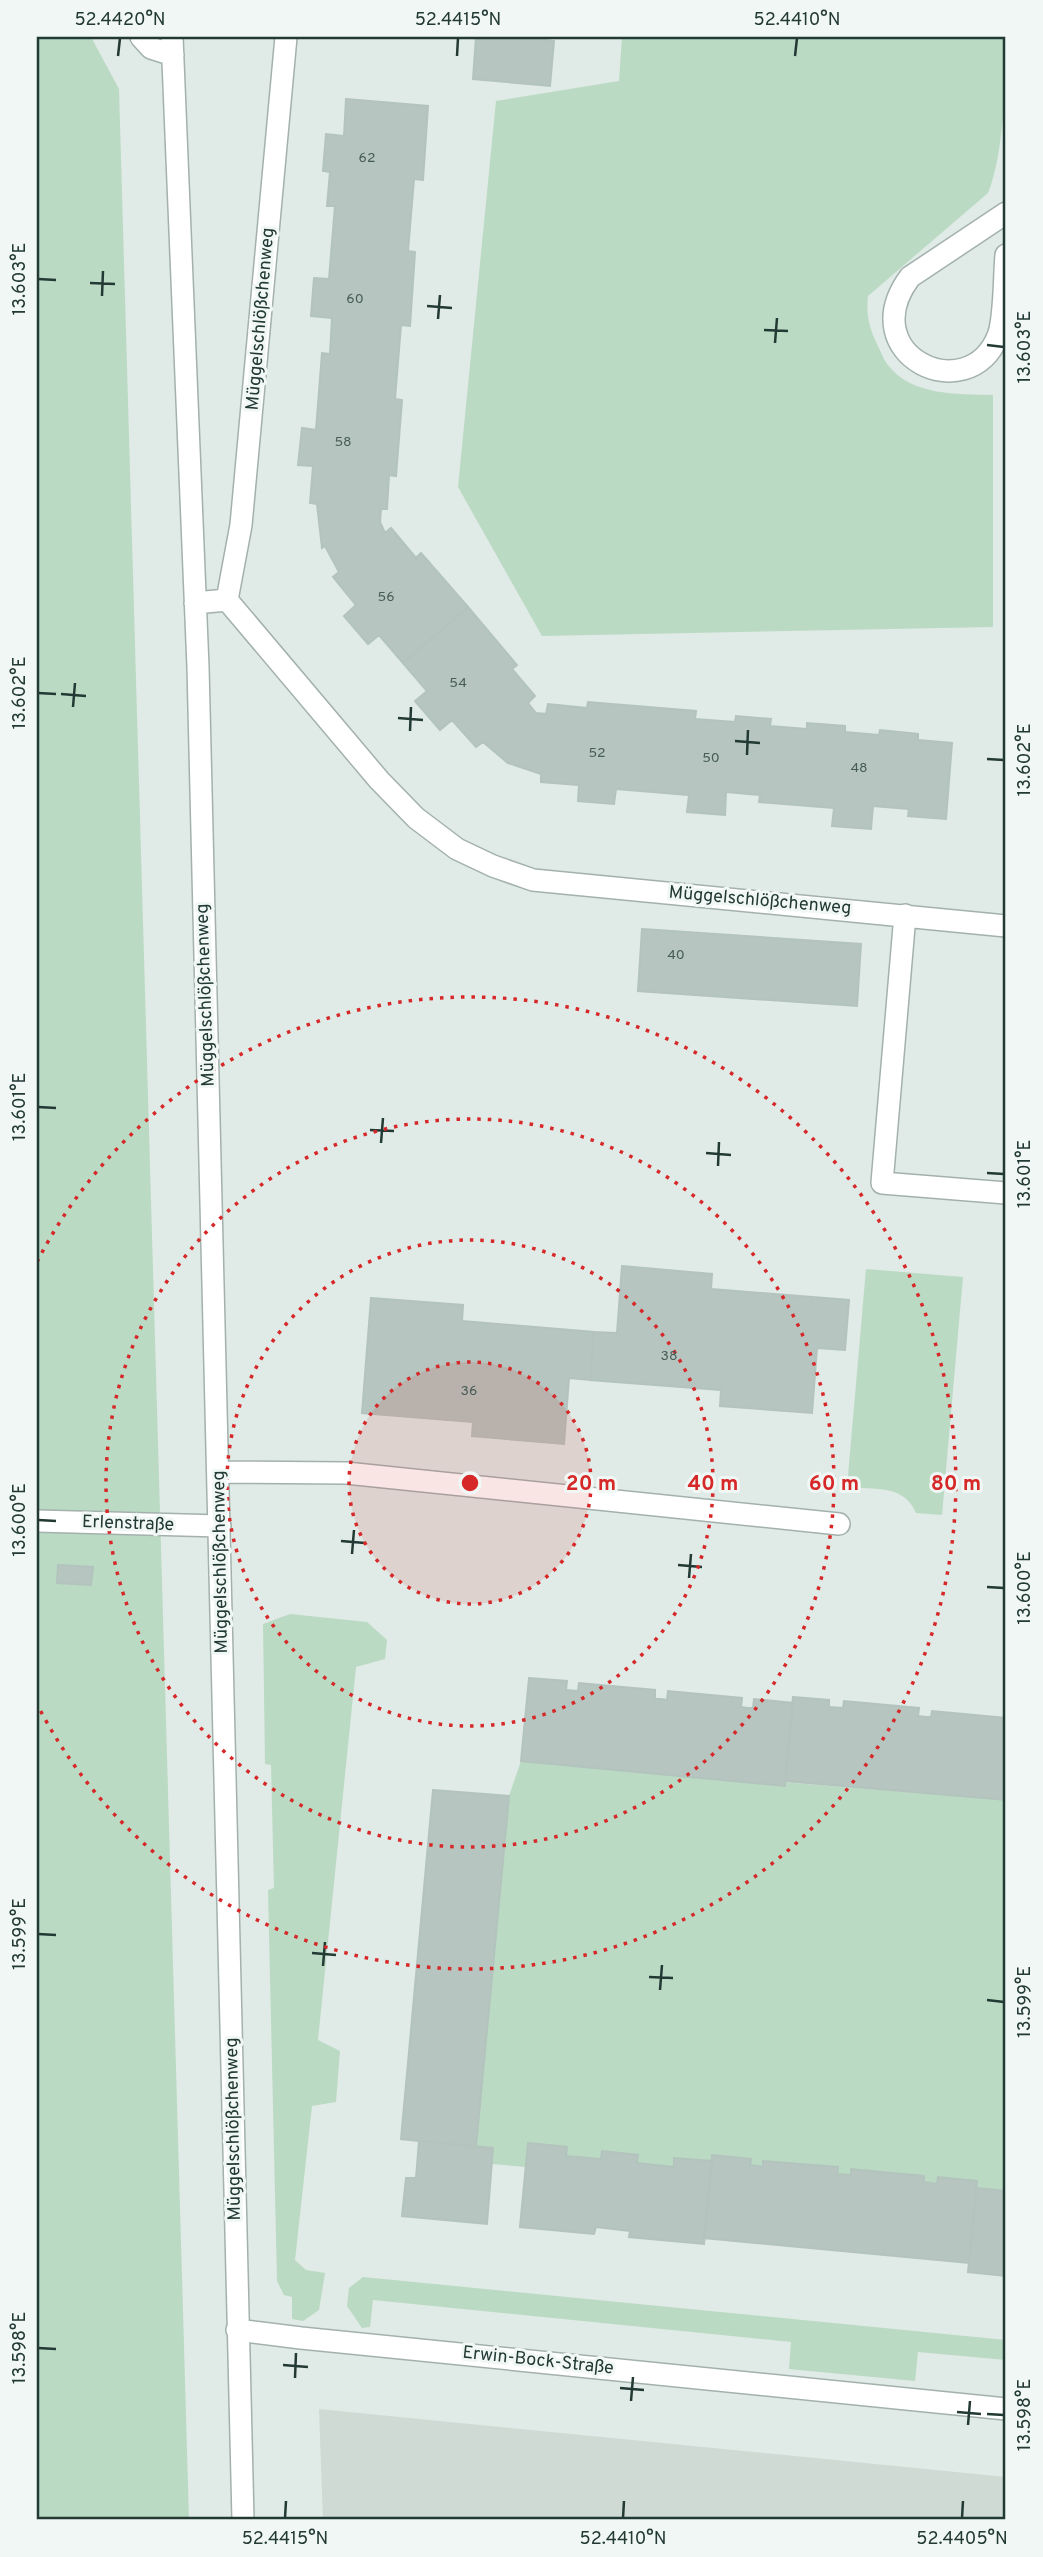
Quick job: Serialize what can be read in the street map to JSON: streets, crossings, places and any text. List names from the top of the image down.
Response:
{
  "streets": {
    "street": ["Müggelschlößchenweg", "Erlenstraße", "Erwin-Bock-Straße"]
  },
  "crossings": [
    ["Müggelschlößchenweg", "Erlenstraße"],
    ["Müggelschlößchenweg", "Erwin-Bock-Straße"]
  ],
  "house_numbers": [
    "62",
    "60",
    "58",
    "56",
    "54",
    "52",
    "50",
    "48",
    "40",
    "38",
    "36"
  ],
  "coordinates": [
    "52.4420°N",
    "52.4415°N",
    "52.4410°N",
    "13.603°E",
    "13.602°E",
    "13.601°E",
    "13.600°E",
    "13.599°E",
    "13.598°E",
    "52.4405°N"
  ],
  "rings": [
    "20 m",
    "40 m",
    "60 m",
    "80 m"
  ]
}
